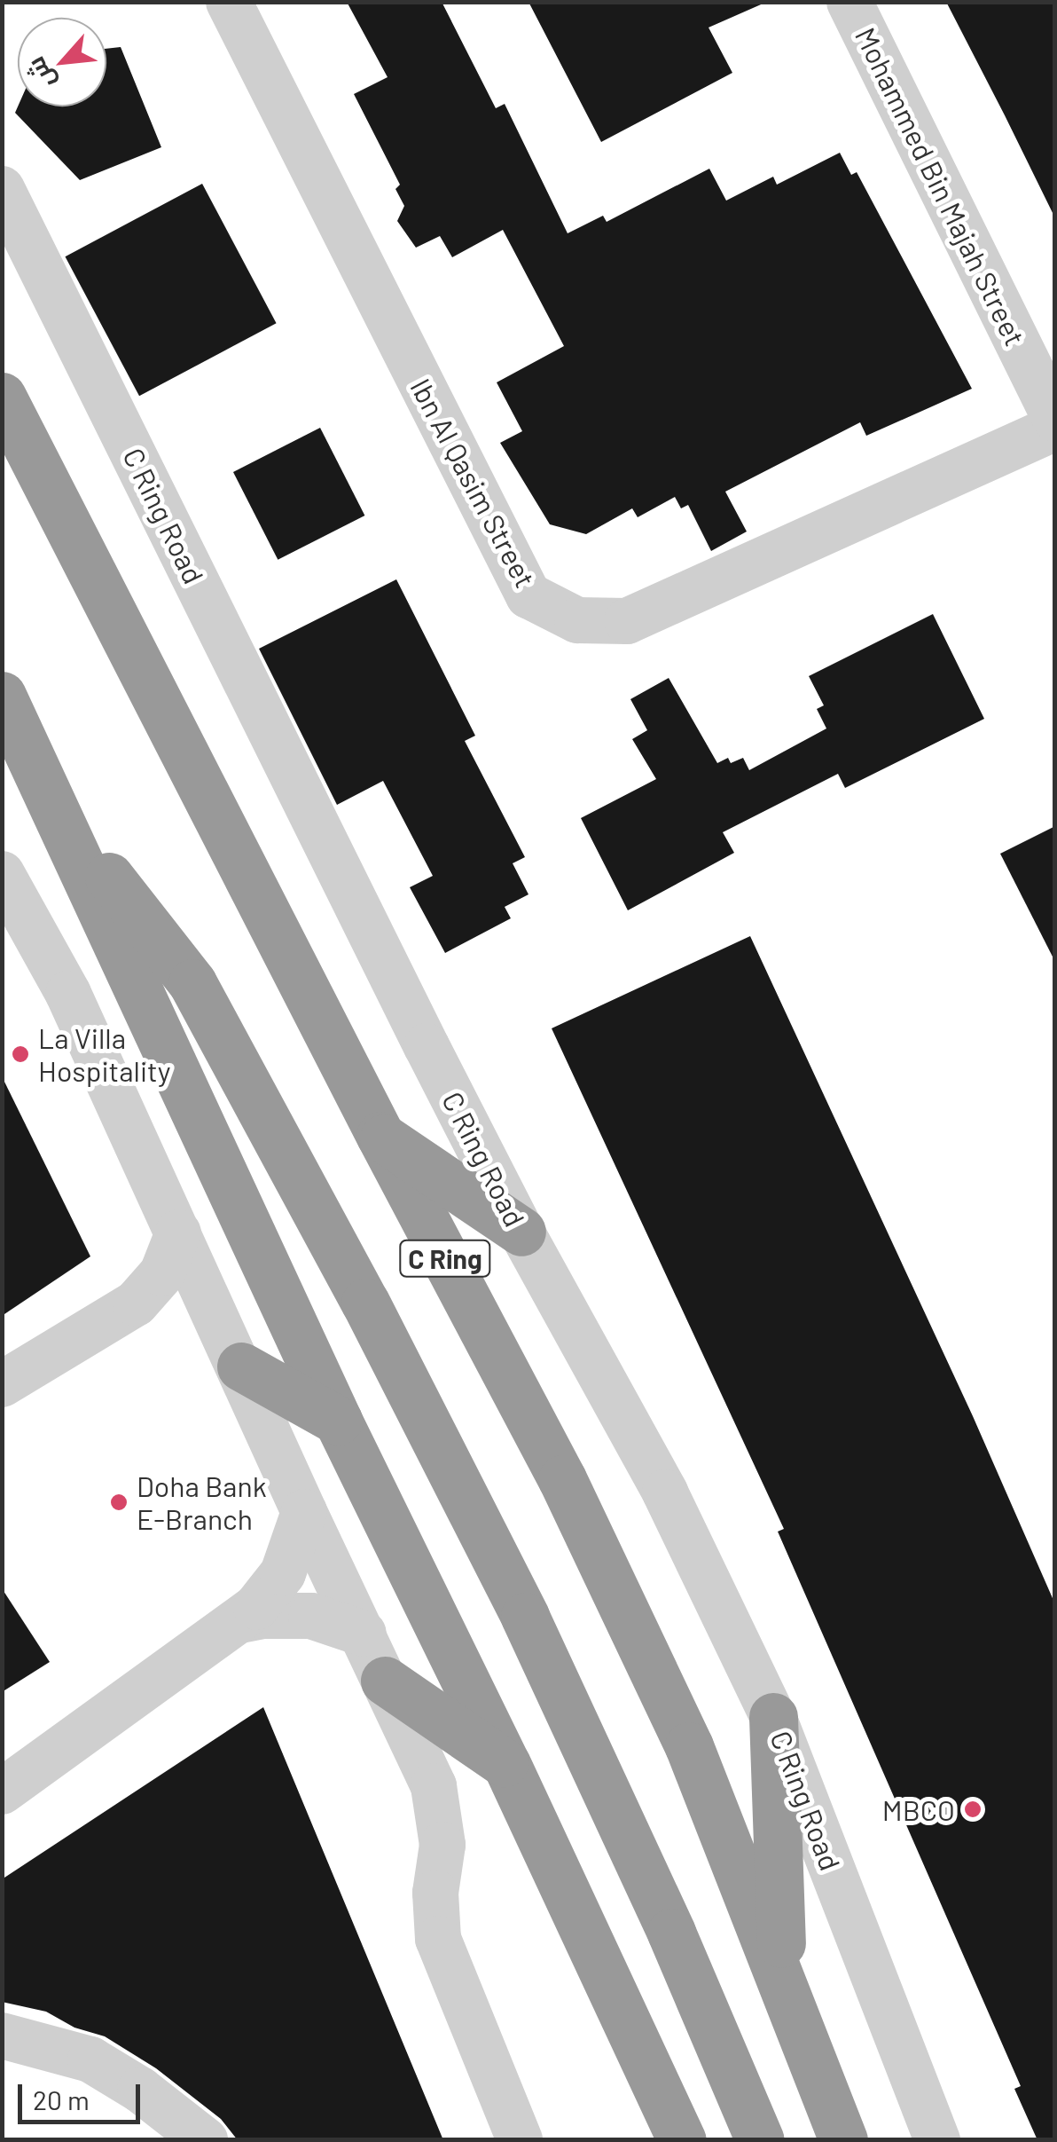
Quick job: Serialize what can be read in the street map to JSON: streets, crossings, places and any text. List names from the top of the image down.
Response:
{
  "streets": {
    "highway": ["C Ring"],
    "street": ["Mohammed Bin Majah Street", "Ibn Al Qasim Street", "C Ring Road"]
  },
  "places": ["La Villa Hospitality", "Doha Bank E-Branch", "MBCO"],
  "scale_bar": "20 m",
  "north": "bottom left"
}
